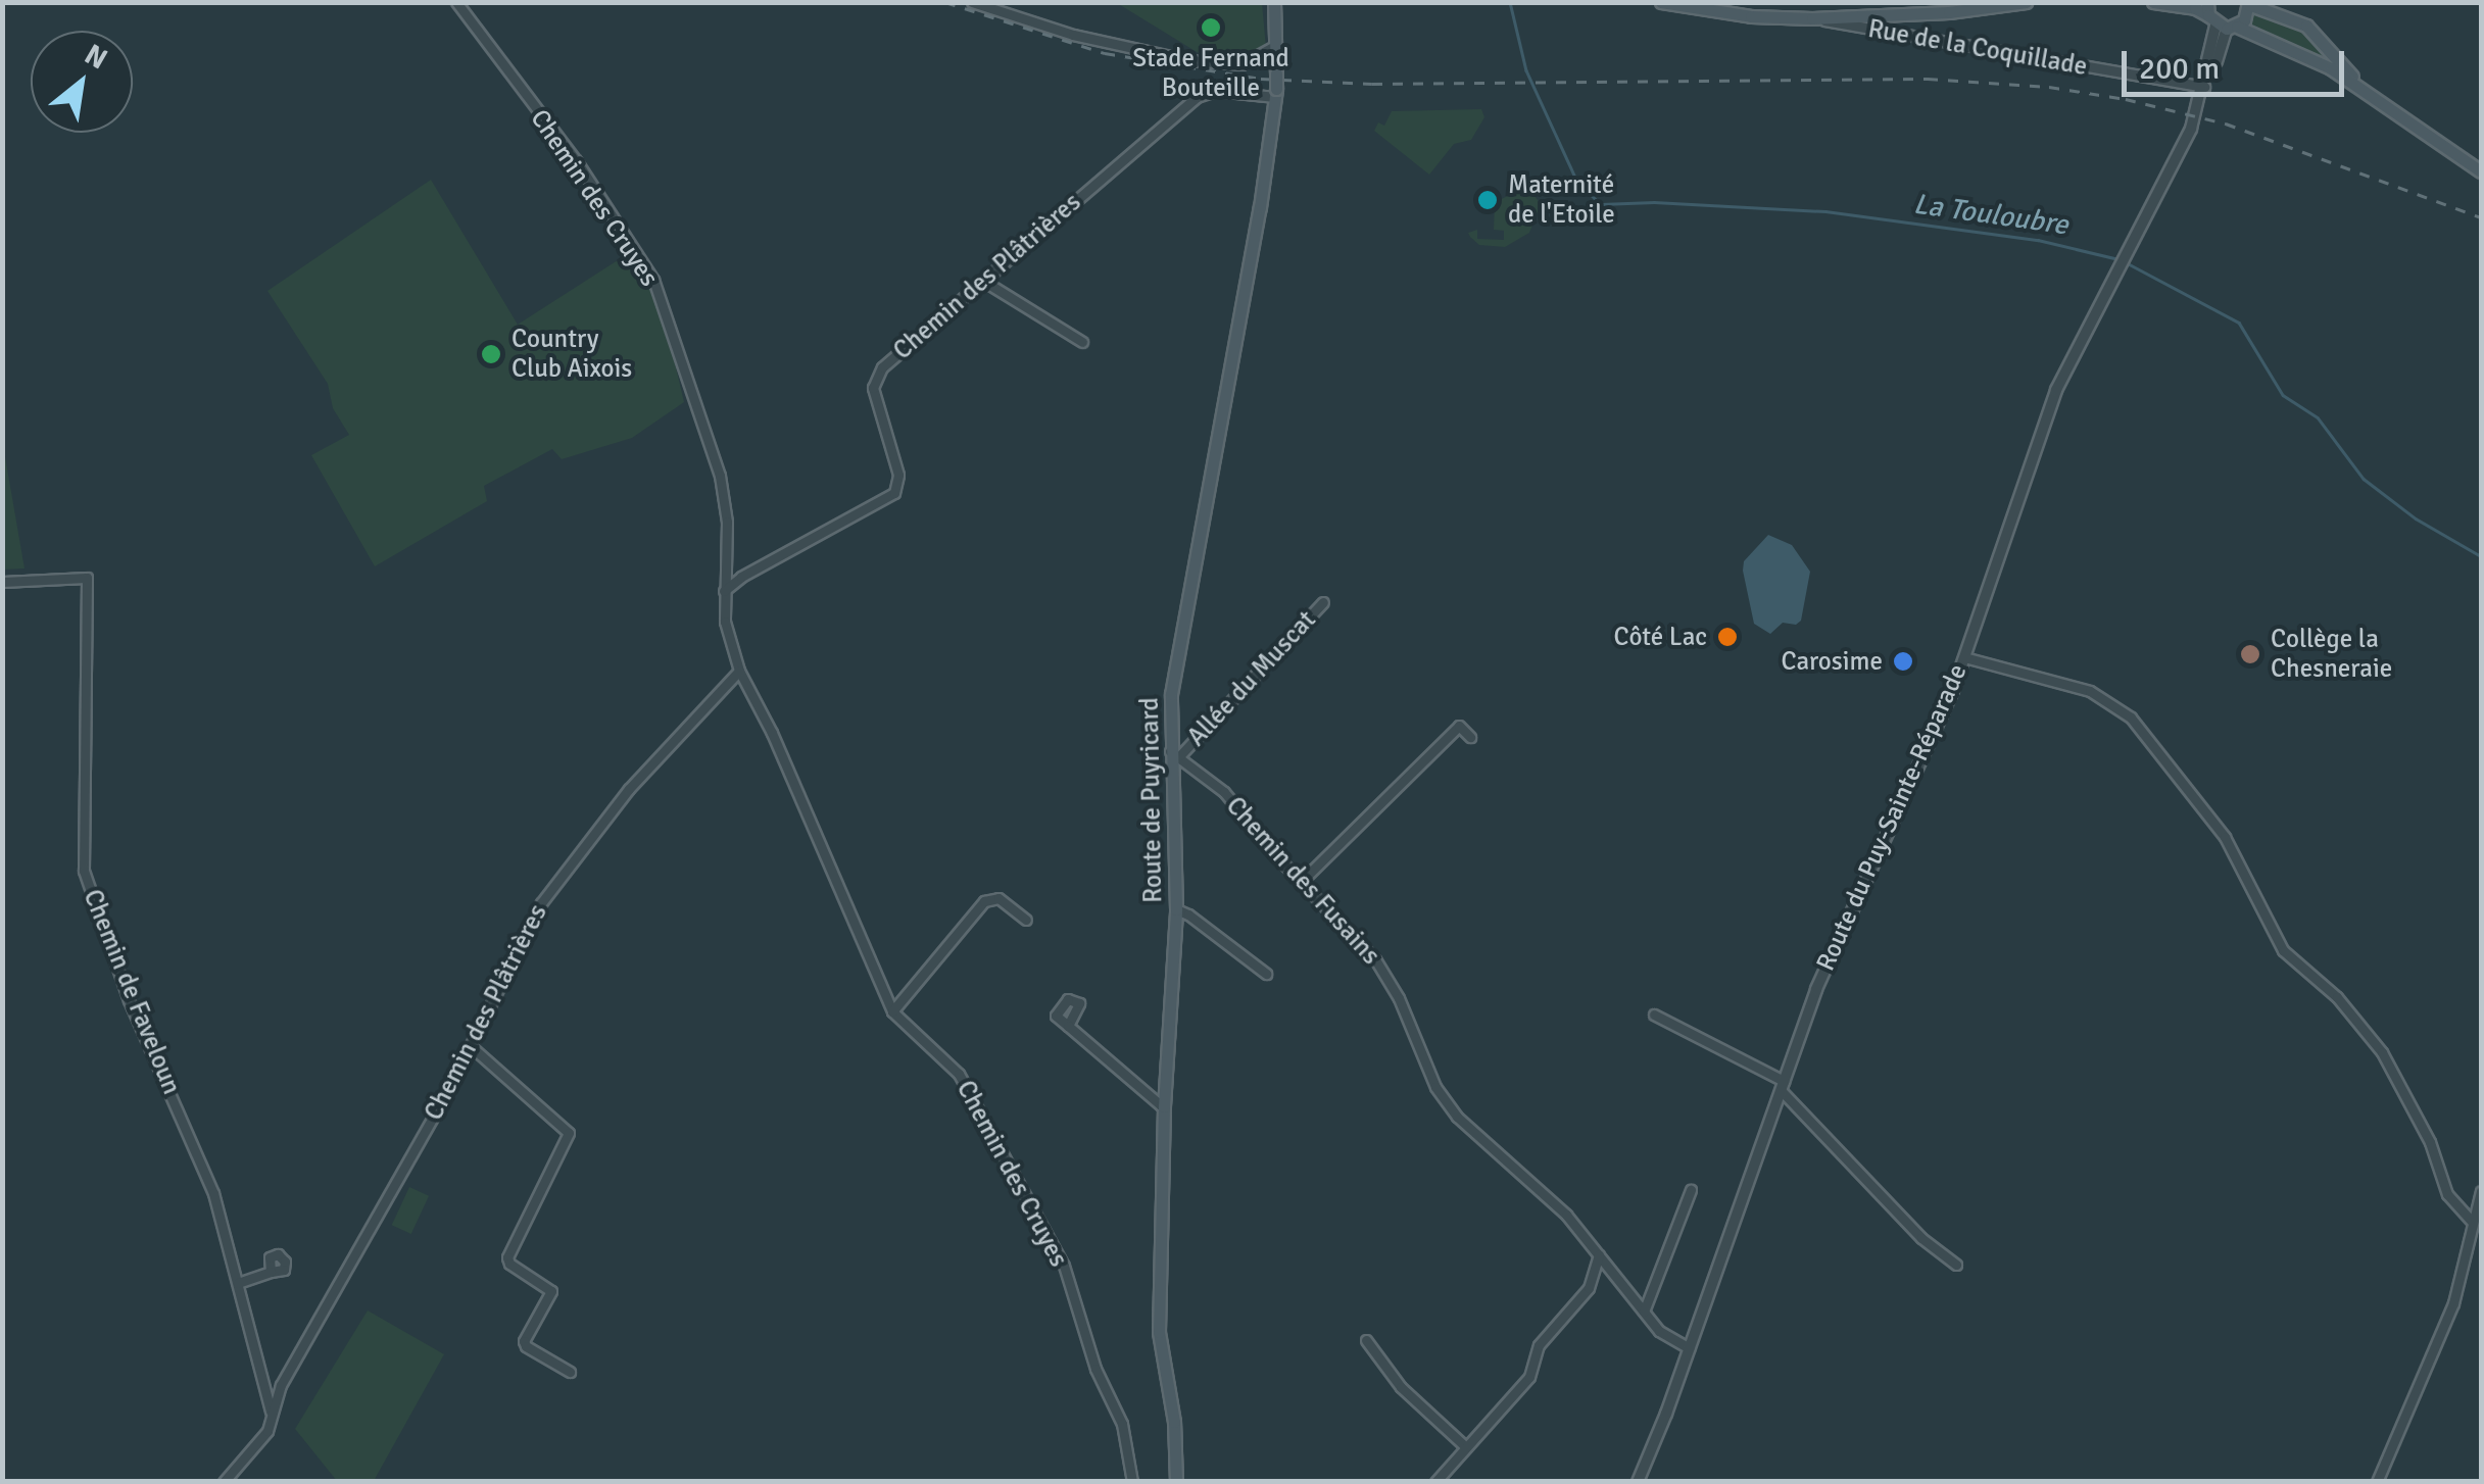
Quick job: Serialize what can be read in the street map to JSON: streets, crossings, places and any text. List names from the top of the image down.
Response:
{
  "streets": {
    "main road": ["Route de Puyricard"],
    "street": [
      "Rue de la Coquillade",
      "Chemin des Cruyes",
      "Chemin des Plâtrières",
      "Allée du Muscat",
      "Route du Puy-Sainte-Réparade",
      "Chemin des Fusains",
      "Chemin de Faveloun"
    ]
  },
  "crossings": [
    ["Rue de la Coquillade", "Route du Puy-Sainte-Réparade"],
    ["Chemin des Cruyes", "Chemin des Plâtrières"],
    ["Chemin des Plâtrières", "Route de Puyricard"],
    ["Chemin des Plâtrières", "Chemin de Faveloun"],
    ["Allée du Muscat", "Route de Puyricard"],
    ["Allée du Muscat", "Chemin des Fusains"],
    ["Route de Puyricard", "Chemin des Fusains"],
    ["Route du Puy-Sainte-Réparade", "Chemin des Fusains"]
  ],
  "water": ["La Touloubre"],
  "places": [
    "Stade Fernand Bouteille",
    "Maternité de l'Etoile",
    "Country Club Aixois",
    "Côté Lac",
    "Collège la Chesneraie",
    "Carosime"
  ],
  "scale_bar": "200 m",
  "north": "top right"
}
